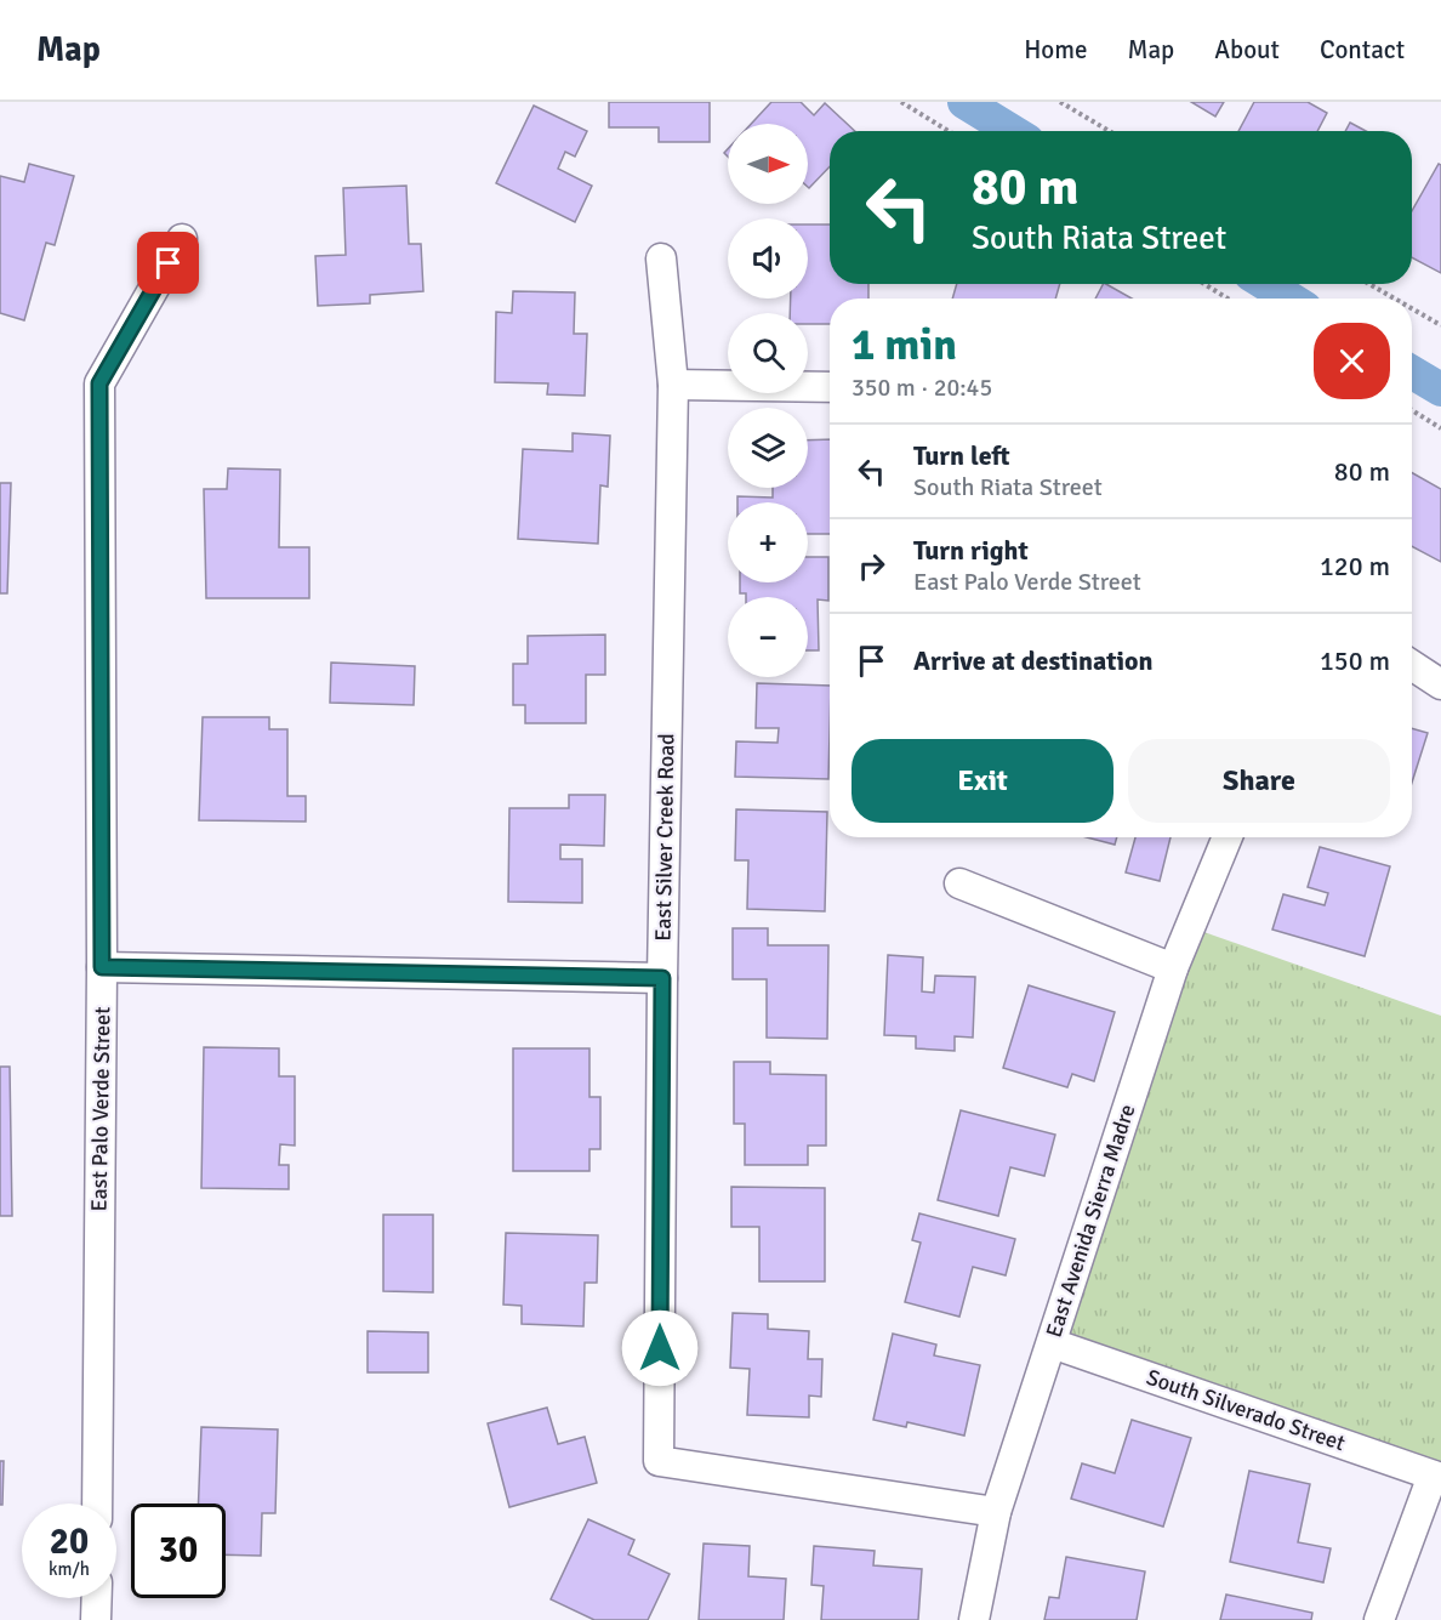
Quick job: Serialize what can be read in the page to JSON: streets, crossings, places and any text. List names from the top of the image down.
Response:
{
  "streets": {
    "street": [
      "East Silver Creek Road",
      "East Palo Verde Street",
      "East Avenida Sierra Madre",
      "South Silverado Street"
    ]
  },
  "crossings": [
    ["East Silver Creek Road", "East Avenida Sierra Madre"],
    ["East Avenida Sierra Madre", "South Silverado Street"]
  ],
  "north": "right",
  "page": {
    "header": "Map",
    "nav": [
      "Home",
      "Map",
      "About",
      "Contact"
    ],
    "map_buttons": ["+", "−"],
    "turn": ["80 m", "South Riata Street"],
    "heading": ["1 min", "350 m · 20:45"],
    "list": [
      {
        "name": "Turn left",
        "note": "South Riata Street",
        "value": "80 m"
      },
      {
        "name": "Turn right",
        "note": "East Palo Verde Street",
        "value": "120 m"
      },
      {
        "name": "Arrive at destination",
        "value": "150 m"
      }
    ],
    "buttons": ["Exit", "Share"],
    "speed": "20 km/h",
    "limit": "30"
  }
}
